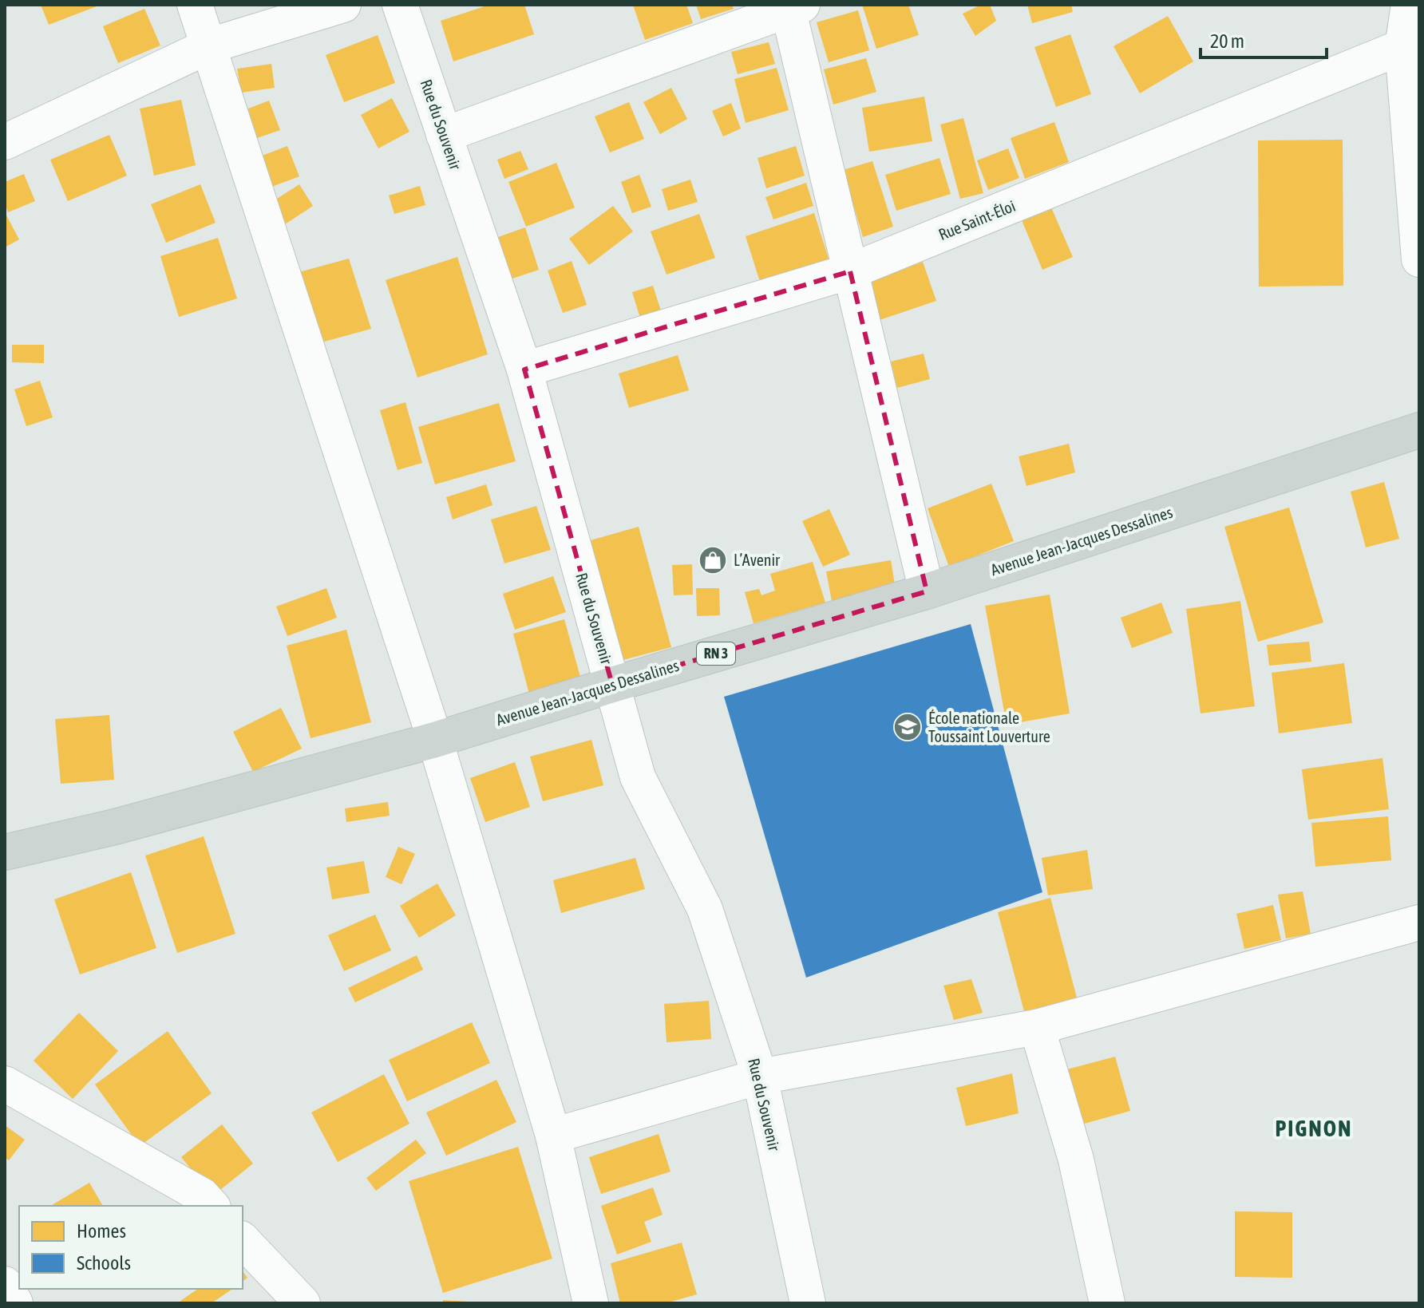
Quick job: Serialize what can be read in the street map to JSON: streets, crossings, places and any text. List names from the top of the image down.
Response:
{
  "streets": {
    "main road": ["Avenue Jean-Jacques Dessalines", "RN 3"],
    "street": ["Rue du Souvenir", "Rue Saint-Éloi"]
  },
  "crossings": [
    ["Rue du Souvenir", "Rue Saint-Éloi"],
    ["Rue du Souvenir", "Avenue Jean-Jacques Dessalines"]
  ],
  "districts": ["PIGNON"],
  "places": {
    "shop": ["L’Avenir"],
    "school or university": ["École nationale Toussaint Louverture"]
  },
  "legend": ["Homes", "Schools"],
  "scale_bar": "20 m"
}
